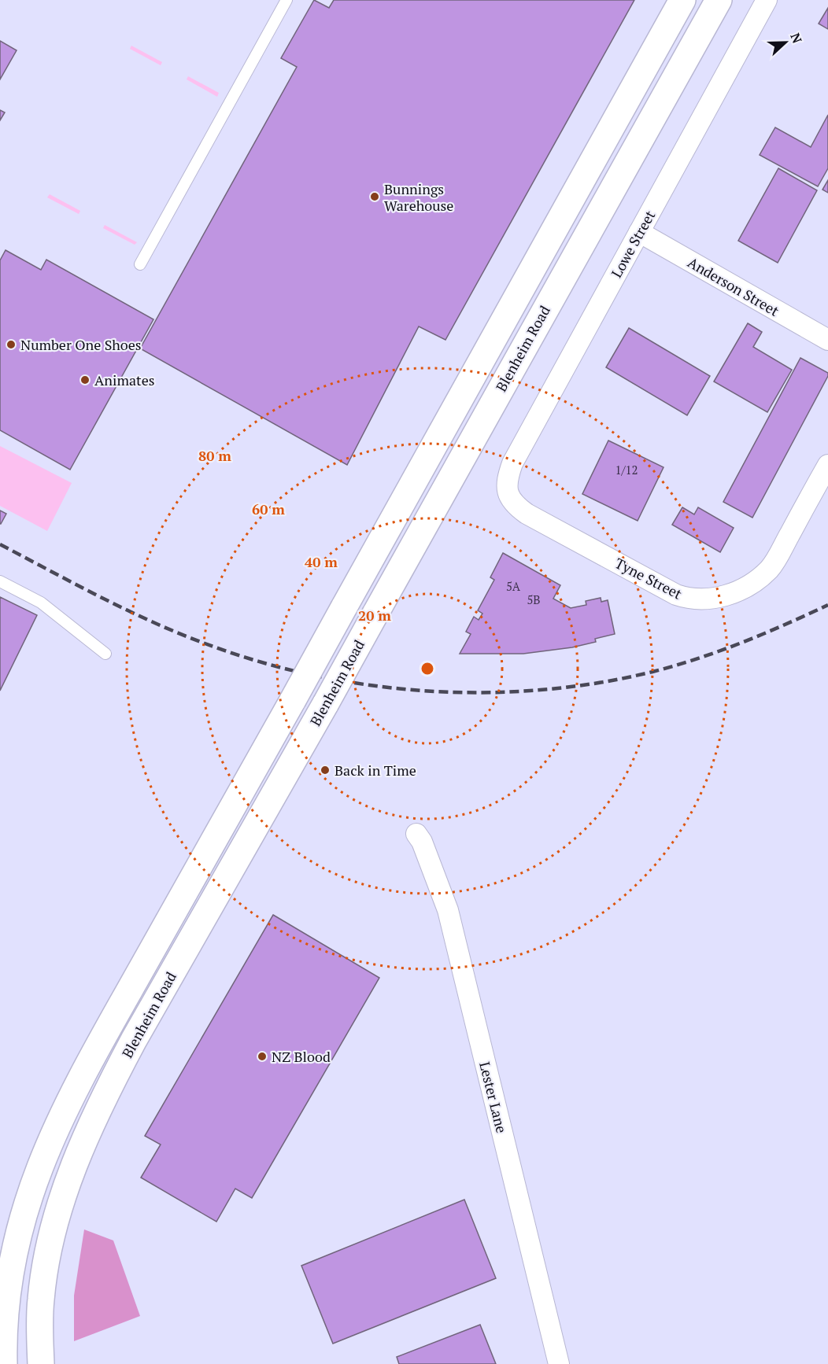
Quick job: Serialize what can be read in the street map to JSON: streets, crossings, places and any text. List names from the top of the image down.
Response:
{
  "streets": {
    "main road": ["Blenheim Road"],
    "street": [
      "Lowe Street",
      "Anderson Street",
      "Tyne Street",
      "Lester Lane"
    ]
  },
  "crossings": [
    ["Lowe Street", "Anderson Street"],
    ["Lowe Street", "Tyne Street"]
  ],
  "places": [
    "Bunnings Warehouse",
    "Number One Shoes",
    "Animates",
    "Back in Time",
    "NZ Blood"
  ],
  "house_numbers": ["1/12", "5A", "5B"],
  "north": "right",
  "rings": [
    "80 m",
    "60 m",
    "40 m",
    "20 m"
  ]
}
